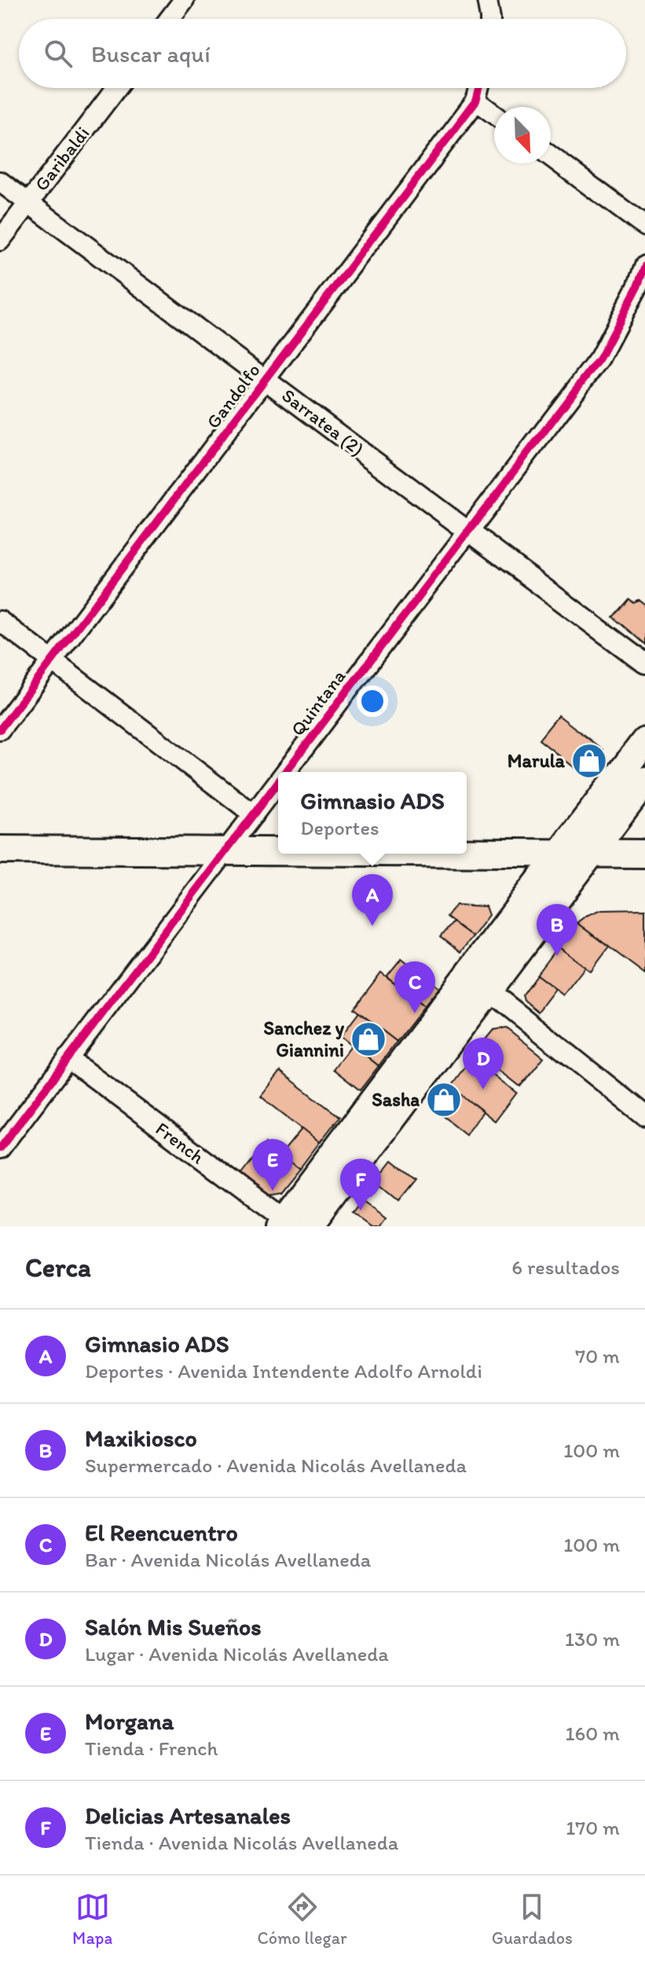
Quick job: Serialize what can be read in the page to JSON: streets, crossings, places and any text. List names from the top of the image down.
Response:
{
  "streets": {
    "street": [
      "Garibaldi",
      "Gandolfo",
      "Sarratea (2)",
      "Quintana",
      "French"
    ]
  },
  "crossings": [
    ["Garibaldi", "Sarratea (2)"],
    ["Gandolfo", "Sarratea (2)"],
    ["Sarratea (2)", "Quintana"],
    ["Quintana", "French"]
  ],
  "places": {
    "shop": ["Marula", "Sanchez y Giannini", "Sasha"]
  },
  "north": "bottom right",
  "page": {
    "search": "Buscar aquí",
    "popup": ["Gimnasio ADS", "Deportes"],
    "pins": [
      "A",
      "B",
      "C",
      "D",
      "E",
      "F"
    ],
    "heading": ["Cerca", "6 resultados"],
    "list": [
      {
        "mark": "A",
        "name": "Gimnasio ADS",
        "note": "Deportes · Avenida Intendente Adolfo Arnoldi",
        "value": "70 m"
      },
      {
        "mark": "B",
        "name": "Maxikiosco",
        "note": "Supermercado · Avenida Nicolás Avellaneda",
        "value": "100 m"
      },
      {
        "mark": "C",
        "name": "El Reencuentro",
        "note": "Bar · Avenida Nicolás Avellaneda",
        "value": "100 m"
      },
      {
        "mark": "D",
        "name": "Salón Mis Sueños",
        "note": "Lugar · Avenida Nicolás Avellaneda",
        "value": "130 m"
      },
      {
        "mark": "E",
        "name": "Morgana",
        "note": "Tienda · French",
        "value": "160 m"
      },
      {
        "mark": "F",
        "name": "Delicias Artesanales",
        "note": "Tienda · Avenida Nicolás Avellaneda",
        "value": "170 m"
      }
    ],
    "nav": ["Mapa", "Cómo llegar", "Guardados"]
  }
}
